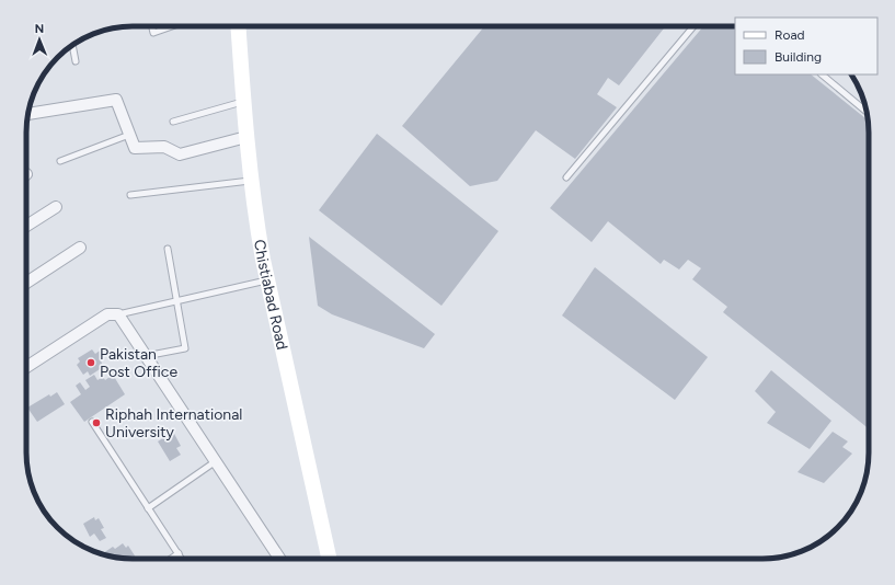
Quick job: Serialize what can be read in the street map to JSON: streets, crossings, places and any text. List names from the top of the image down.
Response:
{
  "streets": {
    "main road": ["Chistiabad Road"]
  },
  "places": ["Pakistan Post Office", "Riphah International University"],
  "legend": ["Road", "Building"],
  "north": "top"
}
